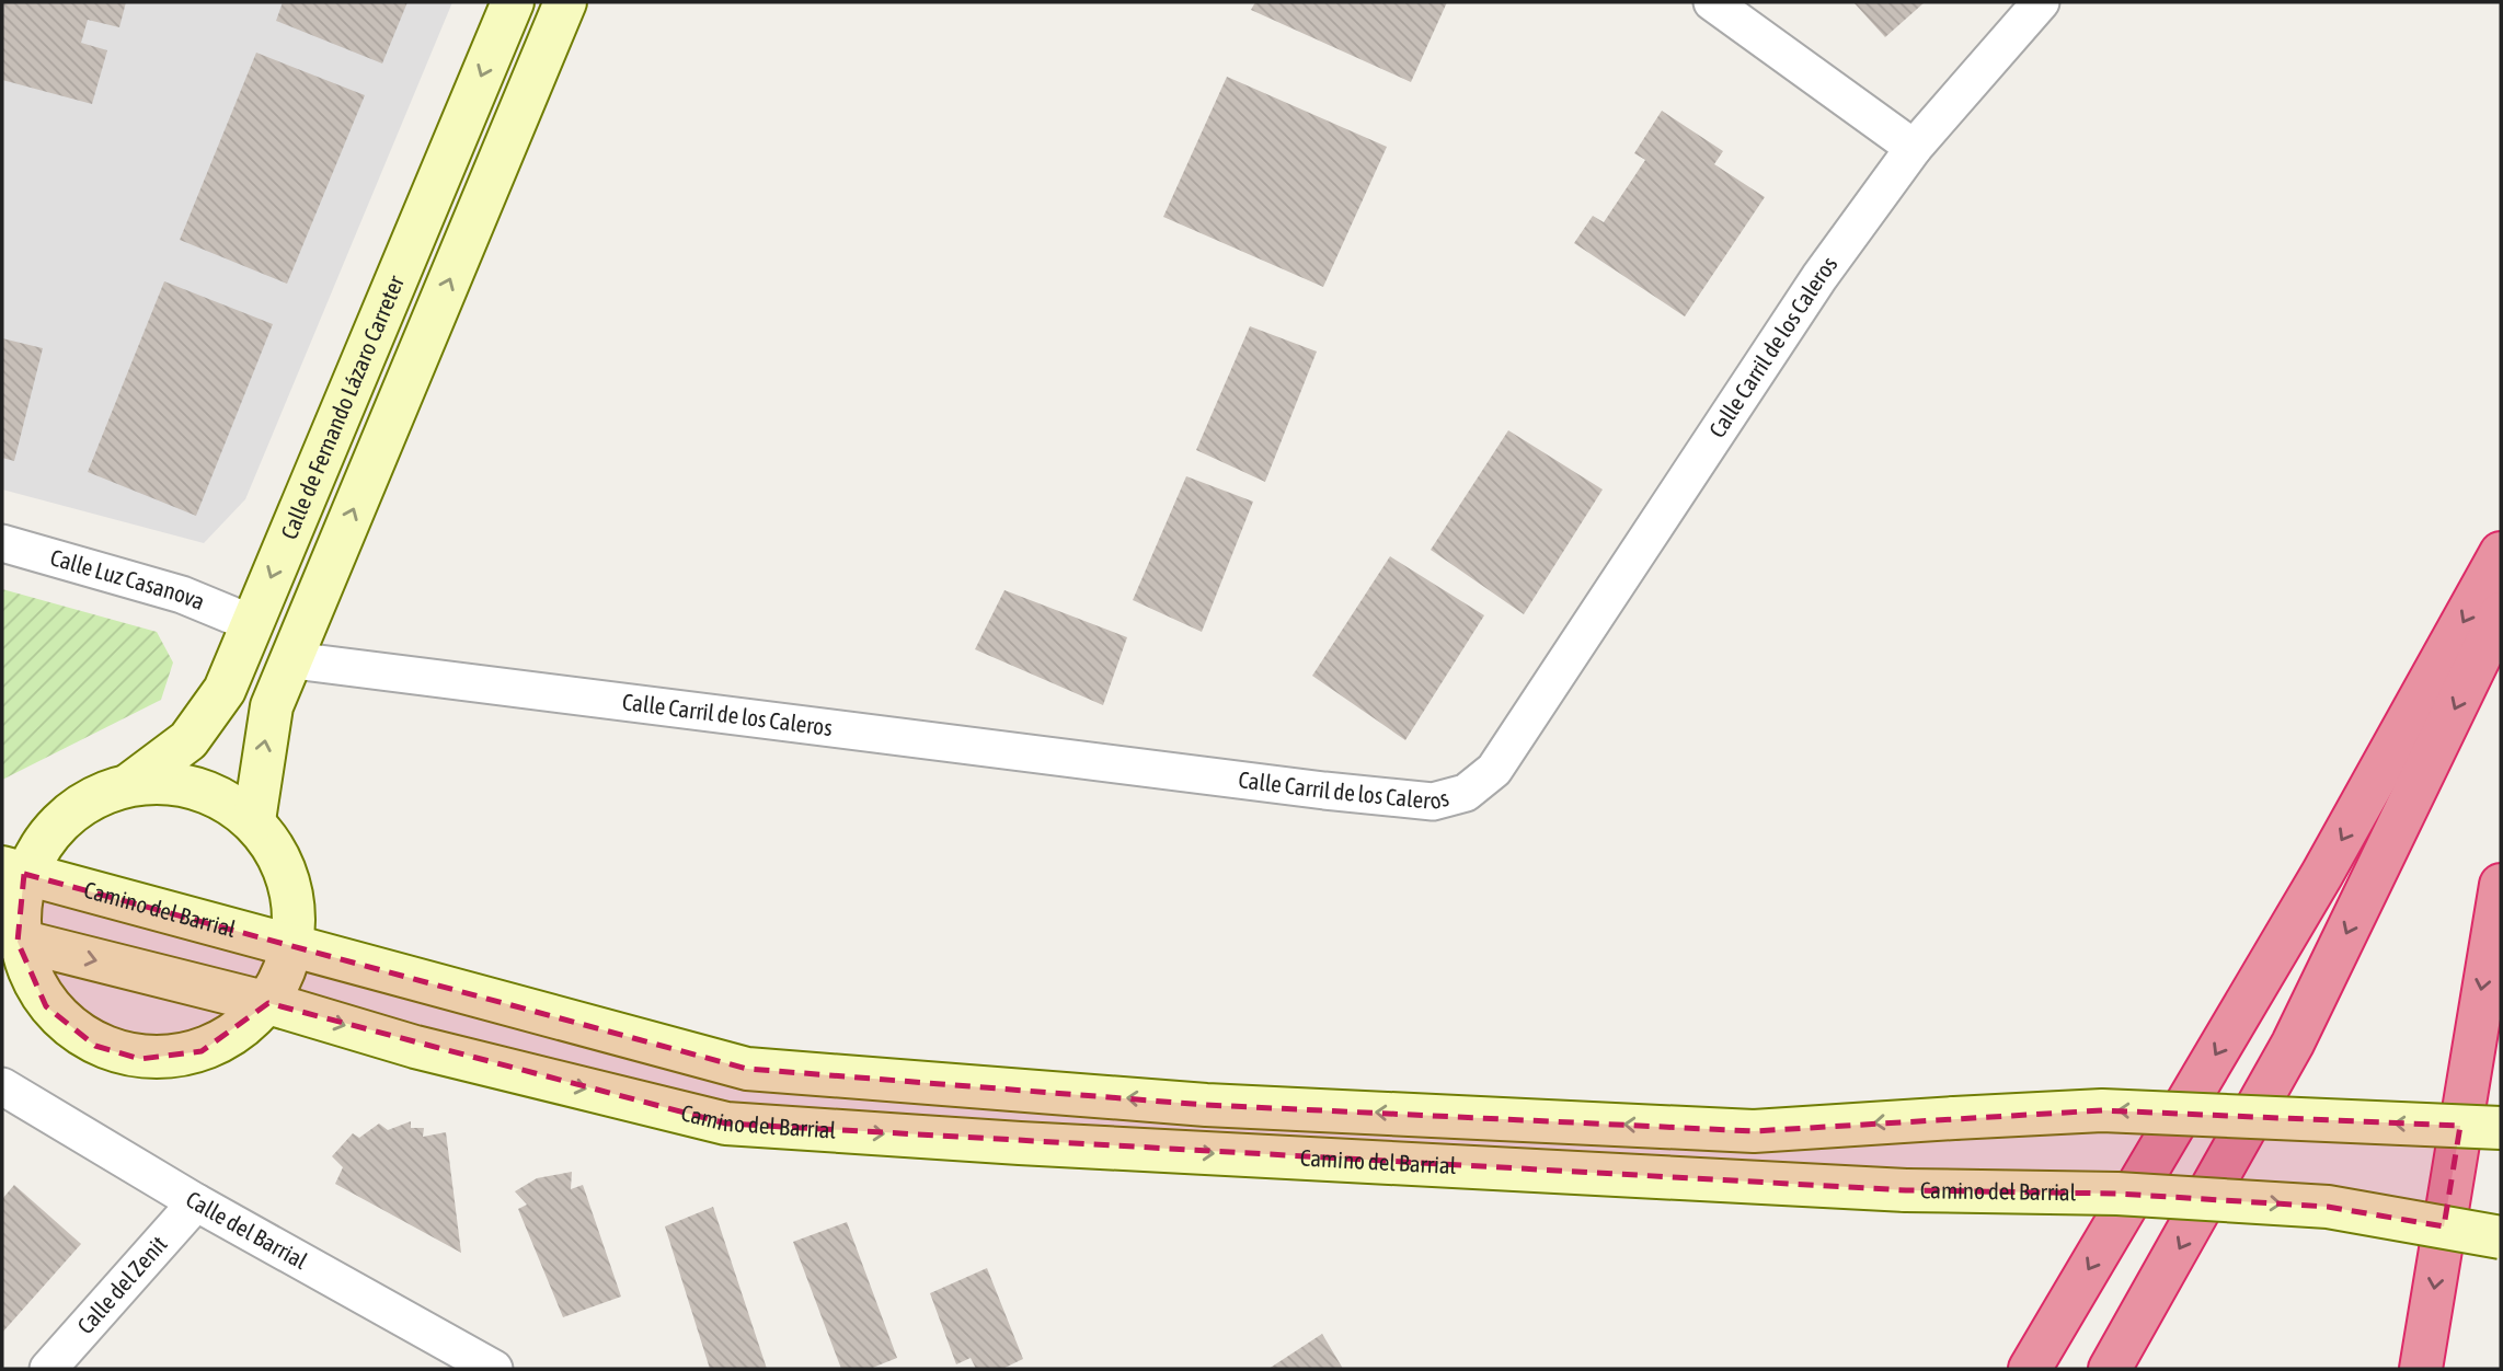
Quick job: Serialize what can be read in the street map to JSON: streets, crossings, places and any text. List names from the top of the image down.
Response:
{
  "streets": {
    "main road": ["Calle de Fernando Lázaro Carreter", "Camino del Barrial"],
    "street": [
      "Calle Carril de los Caleros",
      "Calle Luz Casanova",
      "Calle del Barrial",
      "Calle del Zenit"
    ]
  },
  "crossings": [
    ["Calle de Fernando Lázaro Carreter", "Calle Luz Casanova"],
    ["Calle del Barrial", "Calle del Zenit"]
  ]
}
